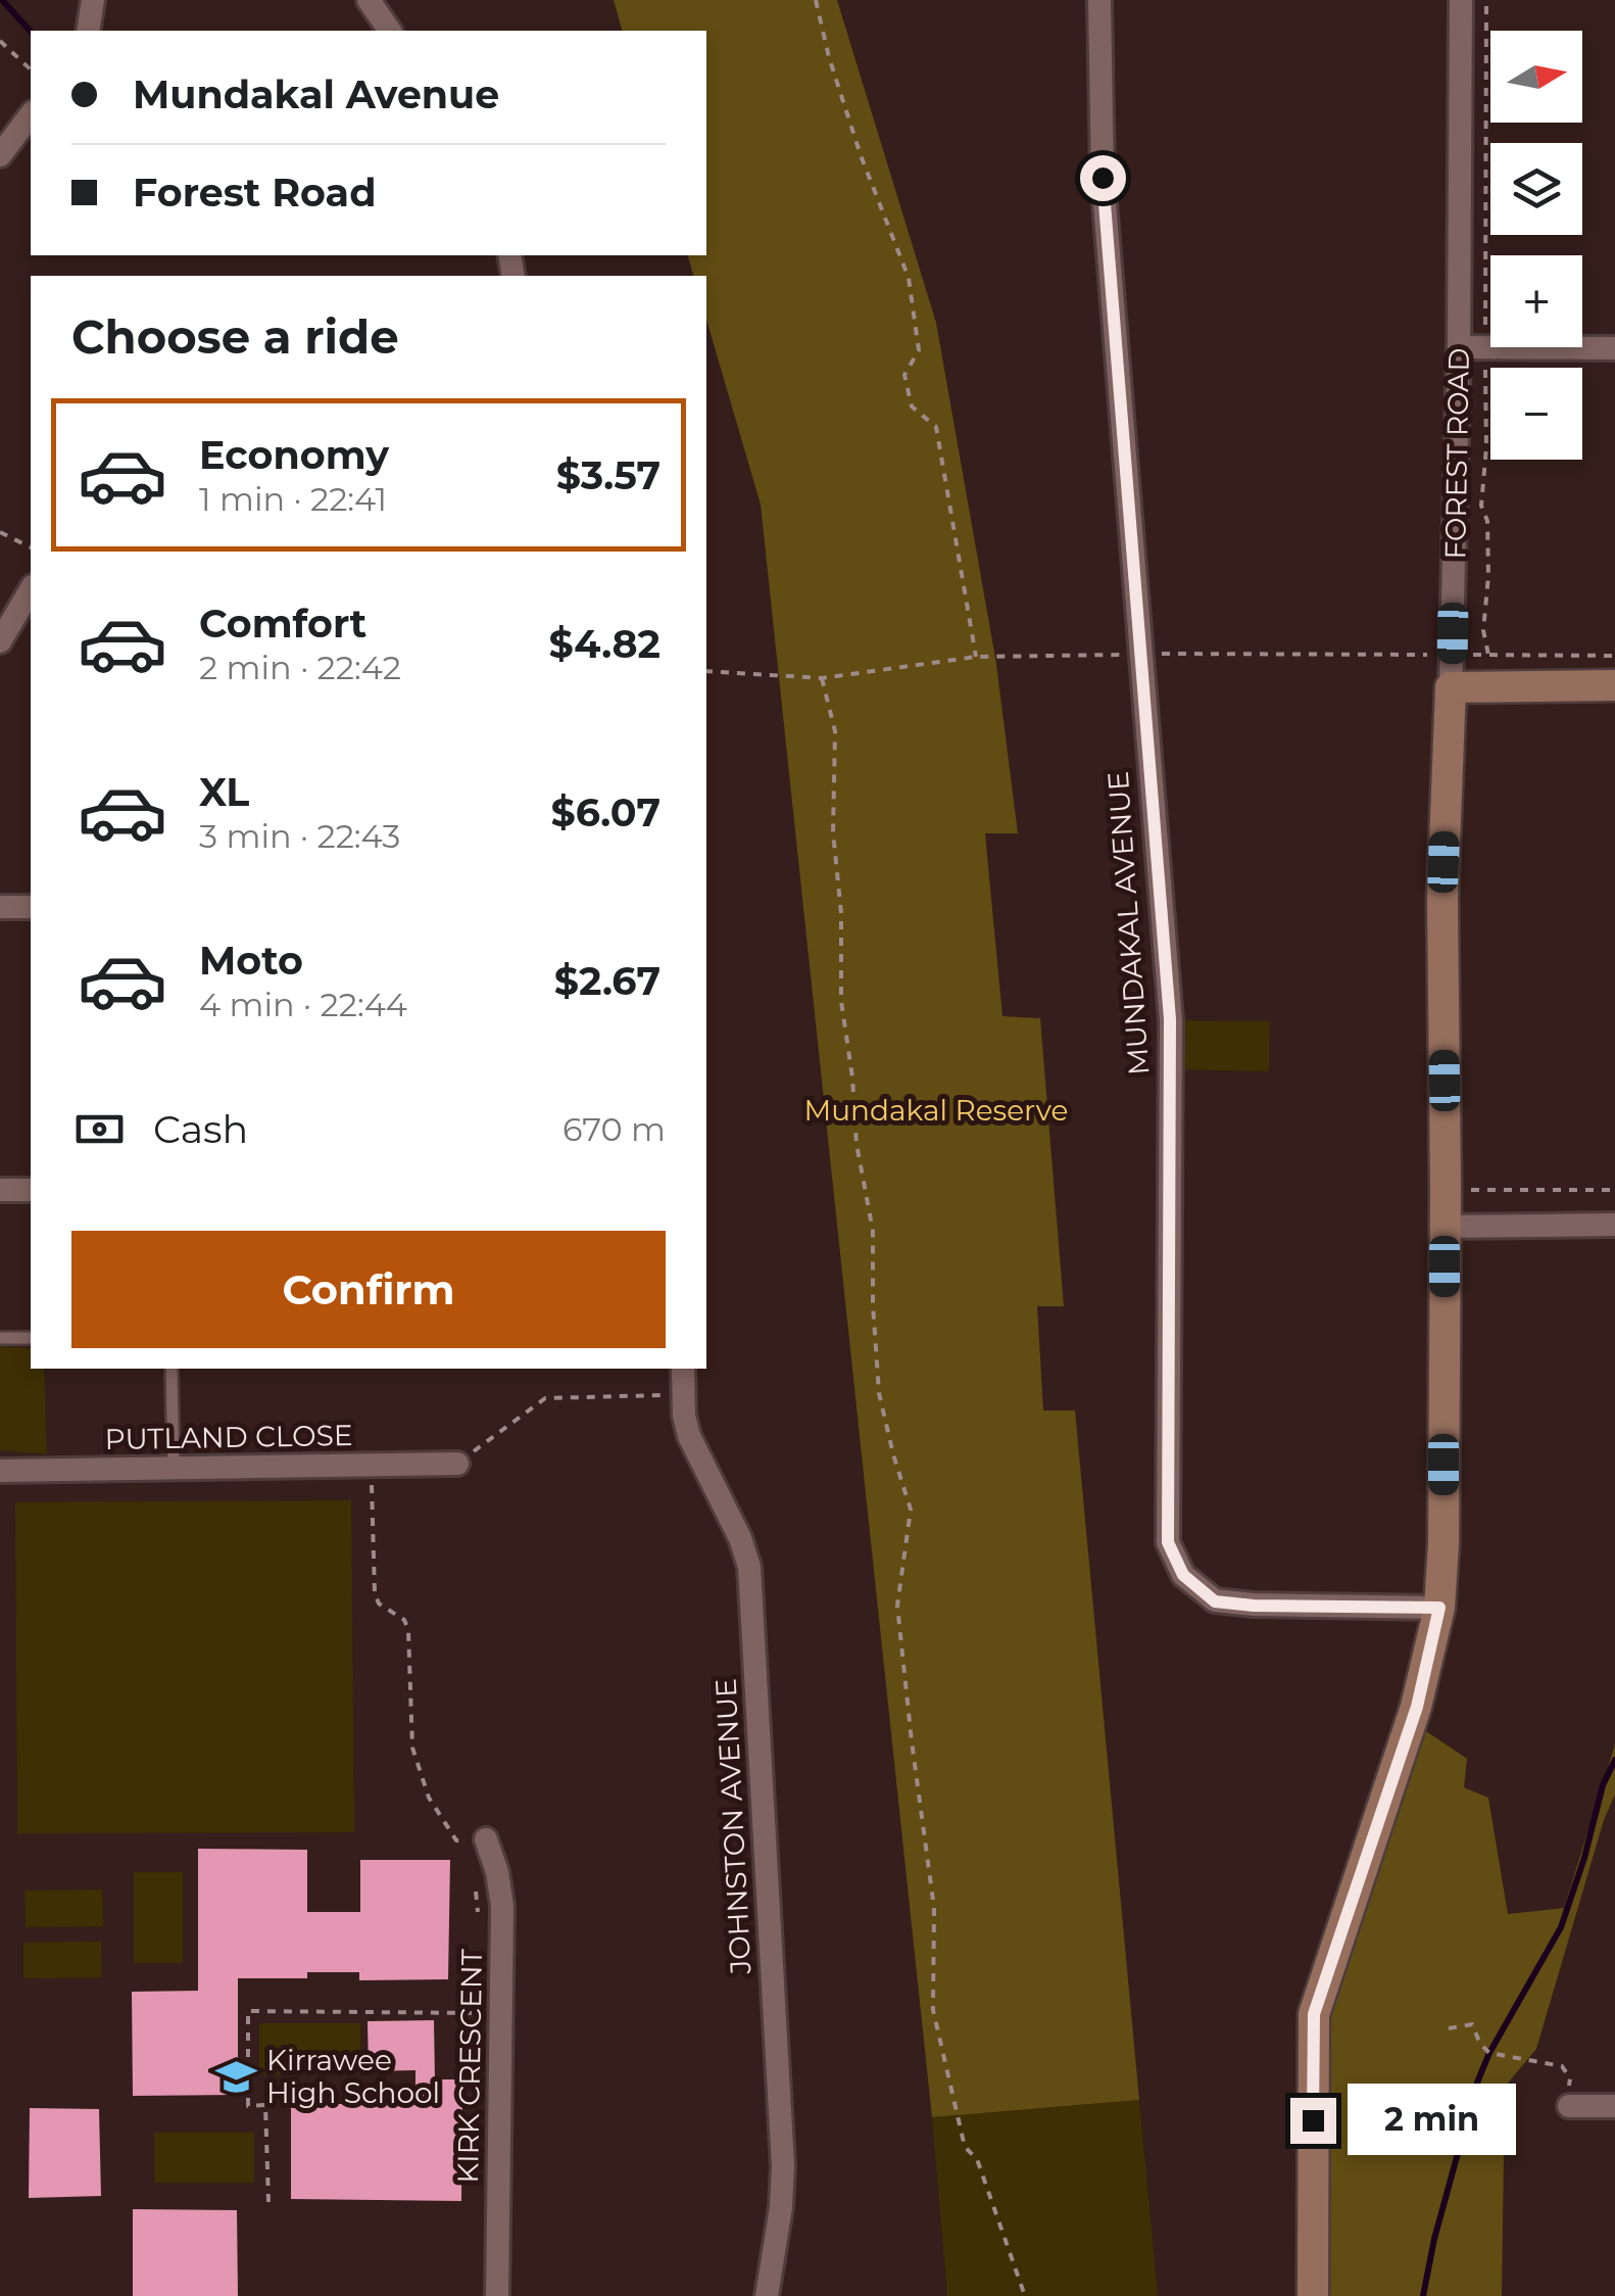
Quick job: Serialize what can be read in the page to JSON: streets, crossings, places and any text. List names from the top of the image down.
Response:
{
  "streets": {
    "street": [
      "FOREST ROAD",
      "MUNDAKAL AVENUE",
      "PUTLAND CLOSE",
      "JOHNSTON AVENUE",
      "KIRK CRESCENT"
    ]
  },
  "crossings": [
    ["FOREST ROAD", "MUNDAKAL AVENUE"]
  ],
  "parks": ["Mundakal Reserve"],
  "places": {
    "school or university": ["Kirrawee High School"]
  },
  "north": "right",
  "page": {
    "map_buttons": ["+", "−"],
    "banner": ["Mundakal Avenue", "Forest Road"],
    "heading": "Choose a ride",
    "list": [
      {
        "name": "Economy",
        "note": "1 min · 22:41",
        "value": "$3.57"
      },
      {
        "name": "Comfort",
        "note": "2 min · 22:42",
        "value": "$4.82"
      },
      {
        "name": "XL",
        "note": "3 min · 22:43",
        "value": "$6.07"
      },
      {
        "name": "Moto",
        "note": "4 min · 22:44",
        "value": "$2.67"
      }
    ],
    "pay": ["Cash", "670 m"],
    "buttons": "Confirm",
    "bubble": "2 min"
  }
}
